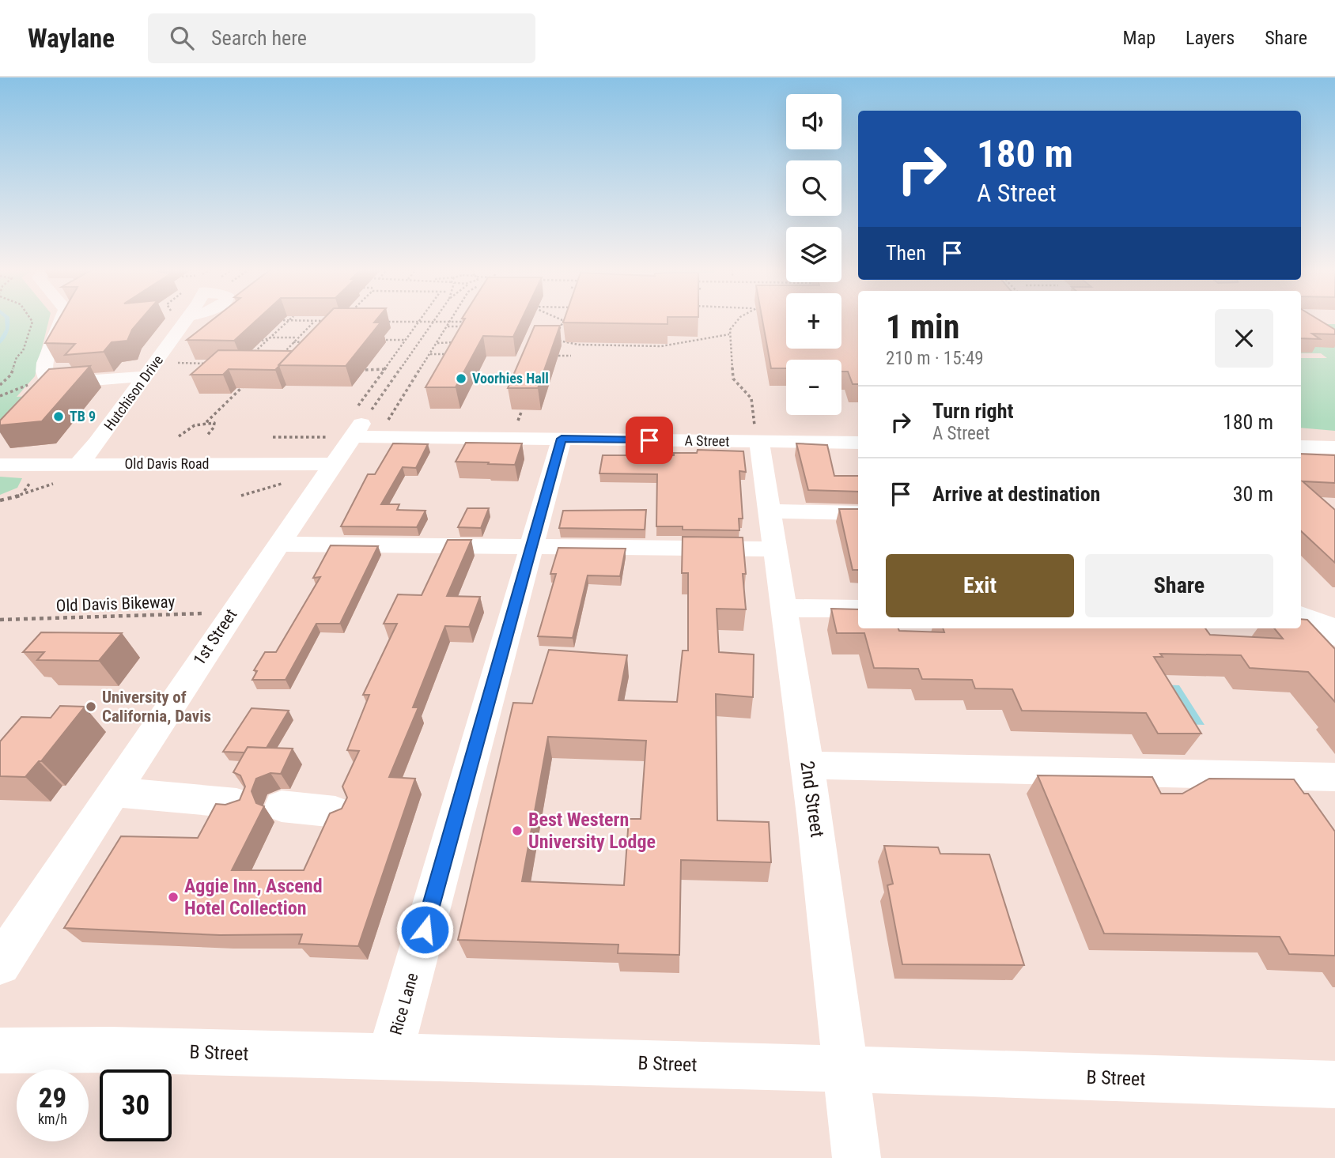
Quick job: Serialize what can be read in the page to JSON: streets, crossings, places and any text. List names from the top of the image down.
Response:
{
  "streets": {
    "street": [
      "Hutchison Drive",
      "A Street",
      "Old Davis Road",
      "1st Street",
      "2nd Street",
      "Rice Lane",
      "B Street"
    ],
    "path": ["Old Davis Bikeway"]
  },
  "crossings": [
    ["Hutchison Drive", "Old Davis Road"],
    ["A Street", "Old Davis Road"],
    ["A Street", "1st Street"],
    ["A Street", "2nd Street"],
    ["A Street", "Rice Lane"],
    ["Old Davis Road", "1st Street"],
    ["Old Davis Bikeway", "1st Street"],
    ["2nd Street", "B Street"],
    ["Rice Lane", "B Street"]
  ],
  "places": [
    "Voorhies Hall",
    "TB 9",
    "University of California, Davis",
    "Best Western University Lodge",
    "Aggie Inn, Ascend Hotel Collection"
  ],
  "page": {
    "header": "Waylane",
    "search": "Search here",
    "nav": ["Map", "Layers", "Share"],
    "map_buttons": ["+", "−"],
    "turn": ["180 m", "A Street"],
    "then": "Then",
    "heading": ["1 min", "210 m · 15:49"],
    "list": [
      {
        "name": "Turn right",
        "note": "A Street",
        "value": "180 m"
      },
      {
        "name": "Arrive at destination",
        "value": "30 m"
      }
    ],
    "buttons": ["Exit", "Share"],
    "speed": "29 km/h",
    "limit": "30"
  }
}
